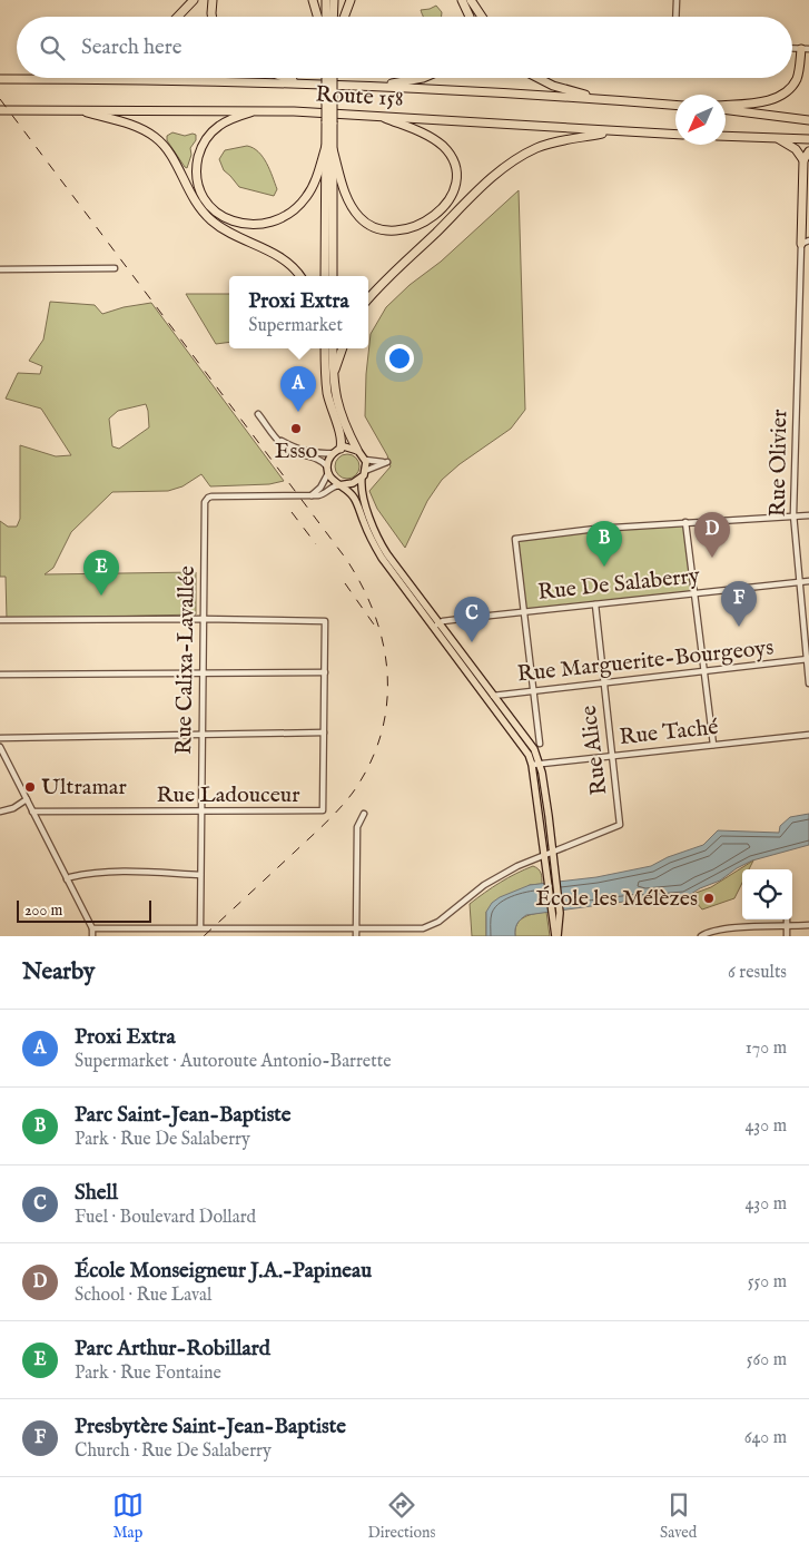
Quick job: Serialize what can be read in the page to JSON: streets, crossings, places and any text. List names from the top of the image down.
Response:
{
  "streets": {
    "highway": ["Route 158"],
    "street": [
      "Rue Olivier",
      "Rue De Salaberry",
      "Rue Calixa-Lavallée",
      "Rue Marguerite-Bourgeoys",
      "Rue Taché",
      "Rue Alice",
      "Rue Ladouceur"
    ]
  },
  "crossings": [
    ["Rue Olivier", "Rue De Salaberry"],
    ["Rue Olivier", "Rue Marguerite-Bourgeoys"],
    ["Rue De Salaberry", "Rue Alice"],
    ["Rue Calixa-Lavallée", "Rue Ladouceur"],
    ["Rue Marguerite-Bourgeoys", "Rue Alice"],
    ["Rue Taché", "Rue Alice"]
  ],
  "places": ["Esso", "Ultramar", "École les Mélèzes"],
  "scale_bar": "200 m",
  "north": "bottom left",
  "page": {
    "search": "Search here",
    "popup": ["Proxi Extra", "Supermarket"],
    "pins": [
      "A",
      "D",
      "B",
      "E",
      "F",
      "C"
    ],
    "scale": "200 m",
    "heading": ["Nearby", "6 results"],
    "list": [
      {
        "mark": "A",
        "name": "Proxi Extra",
        "note": "Supermarket · Autoroute Antonio-Barrette",
        "value": "170 m"
      },
      {
        "mark": "B",
        "name": "Parc Saint-Jean-Baptiste",
        "note": "Park · Rue De Salaberry",
        "value": "430 m"
      },
      {
        "mark": "C",
        "name": "Shell",
        "note": "Fuel · Boulevard Dollard",
        "value": "430 m"
      },
      {
        "mark": "D",
        "name": "École Monseigneur J.A.-Papineau",
        "note": "School · Rue Laval",
        "value": "550 m"
      },
      {
        "mark": "E",
        "name": "Parc Arthur-Robillard",
        "note": "Park · Rue Fontaine",
        "value": "560 m"
      },
      {
        "mark": "F",
        "name": "Presbytère Saint-Jean-Baptiste",
        "note": "Church · Rue De Salaberry",
        "value": "640 m"
      }
    ],
    "nav": ["Map", "Directions", "Saved"]
  }
}
